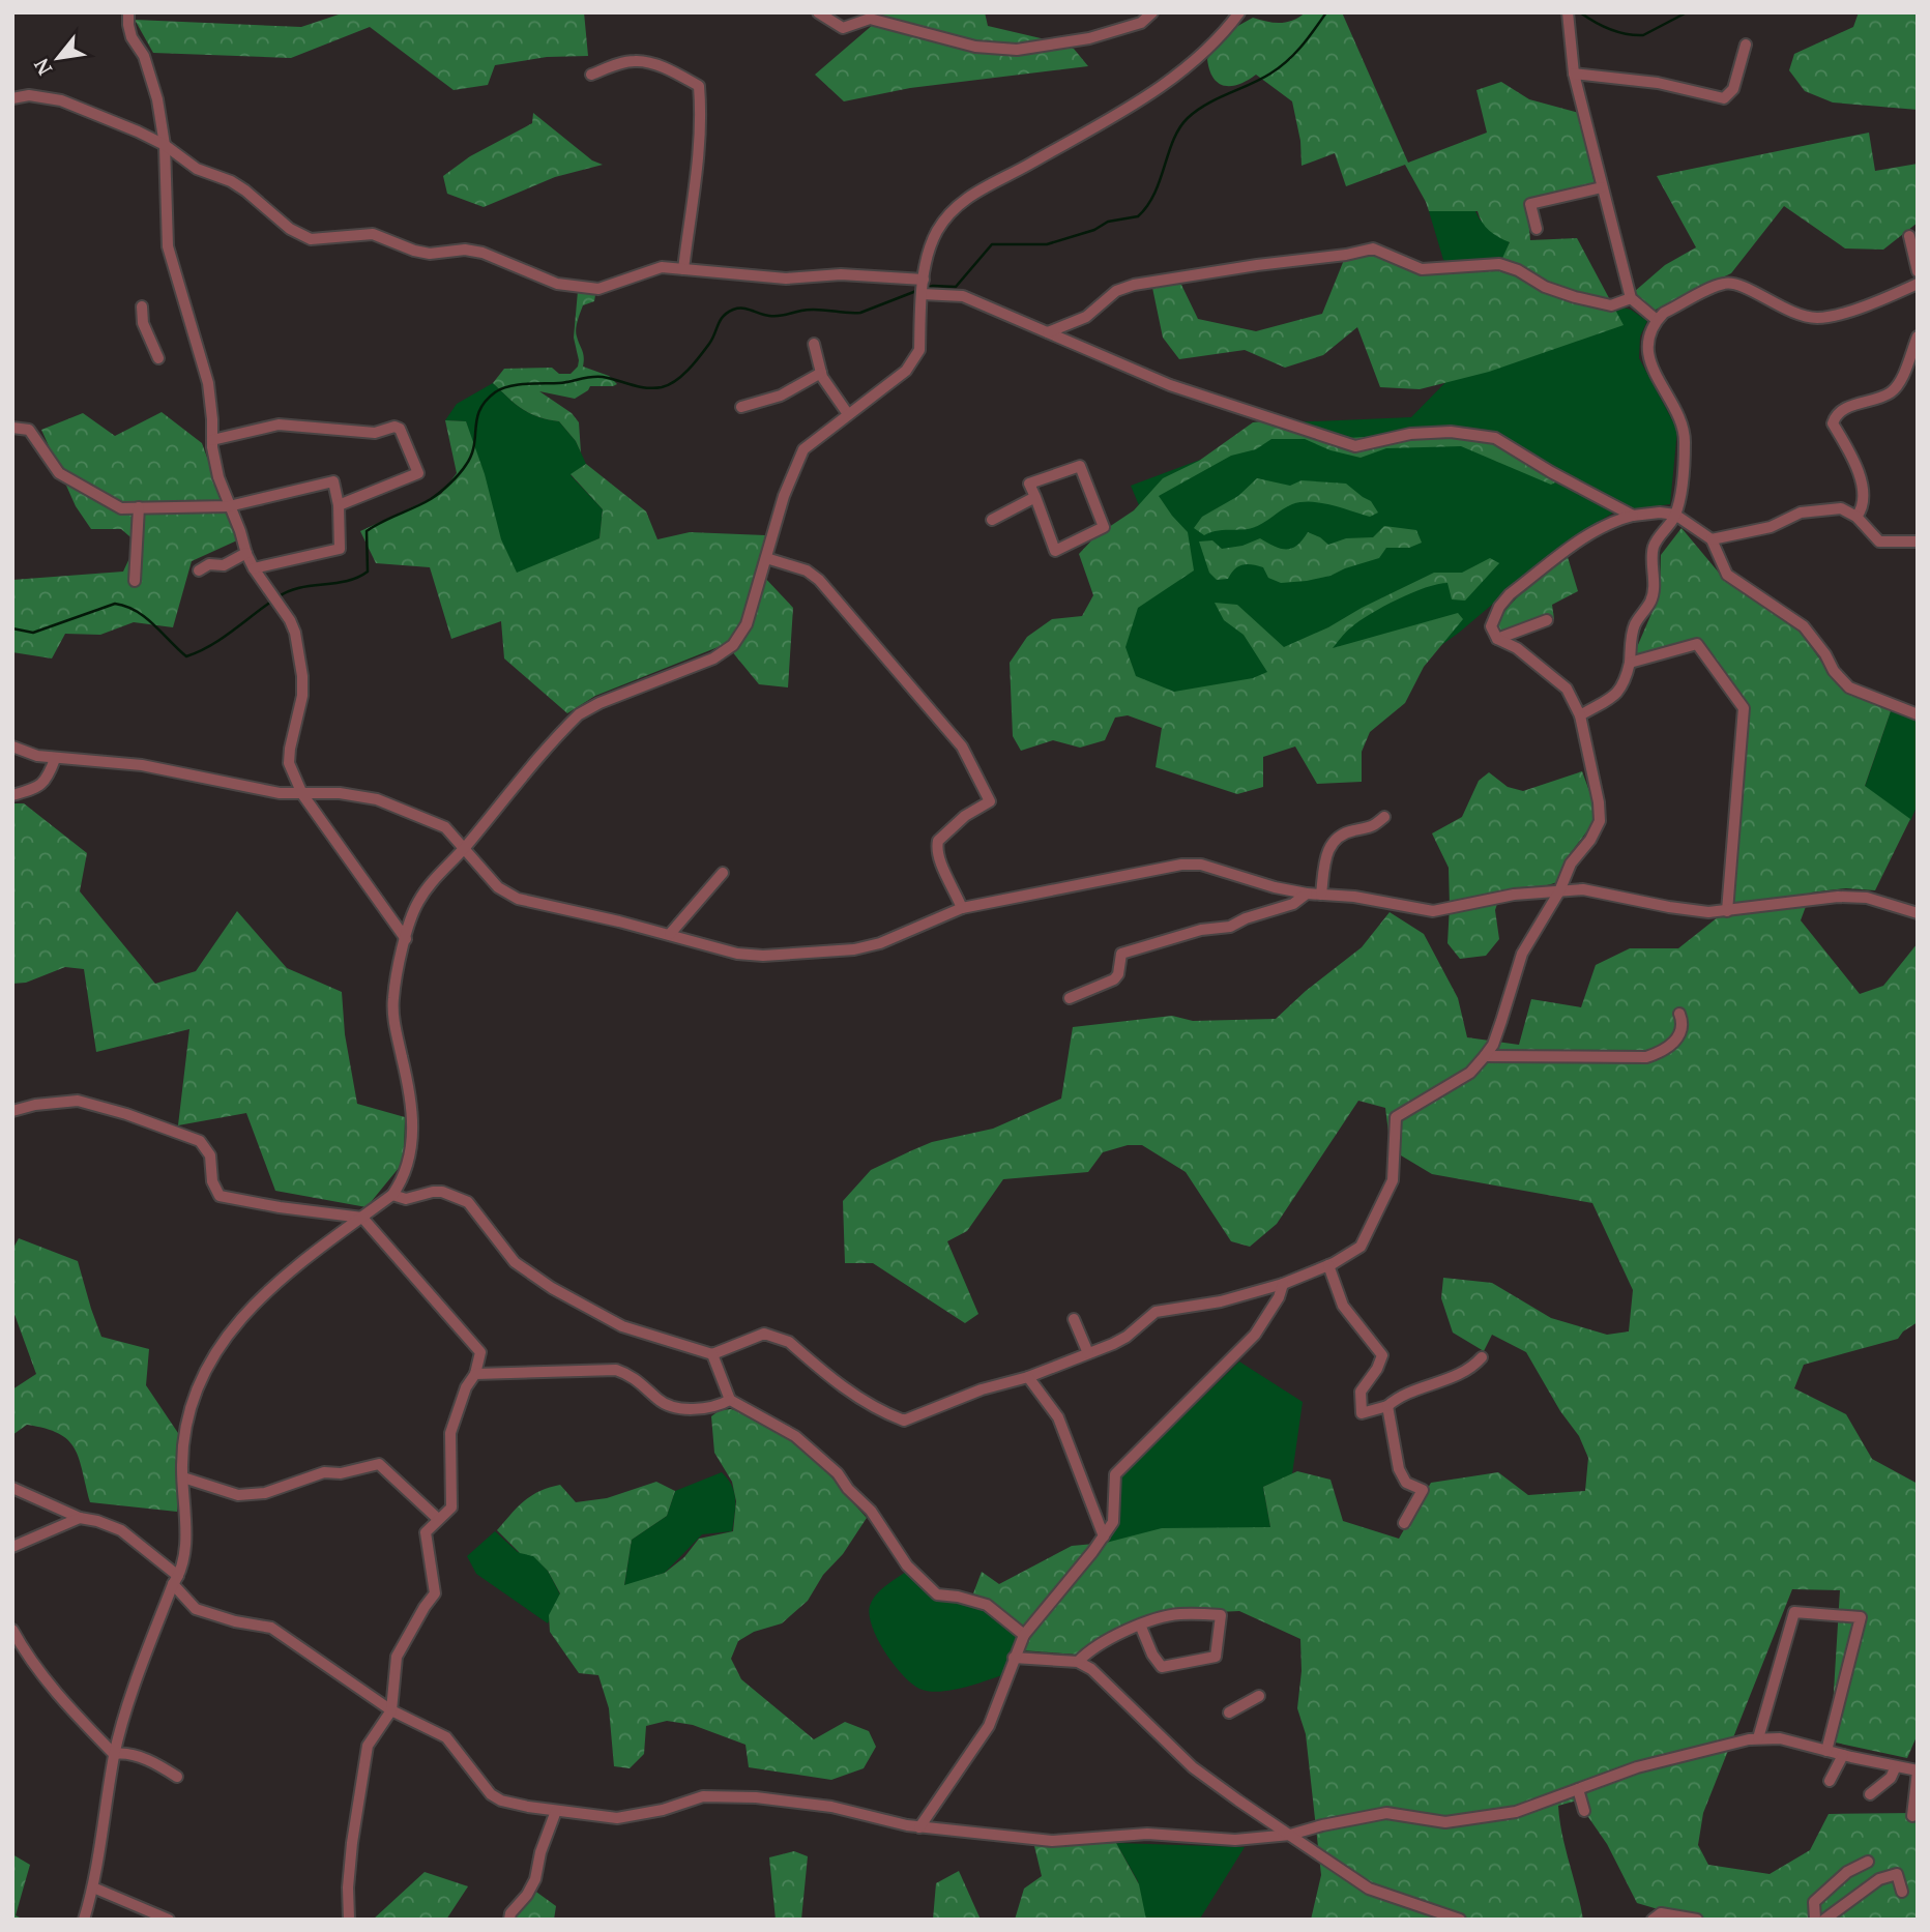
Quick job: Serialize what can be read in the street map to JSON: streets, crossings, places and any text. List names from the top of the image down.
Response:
{
  "north": "bottom left"
}
